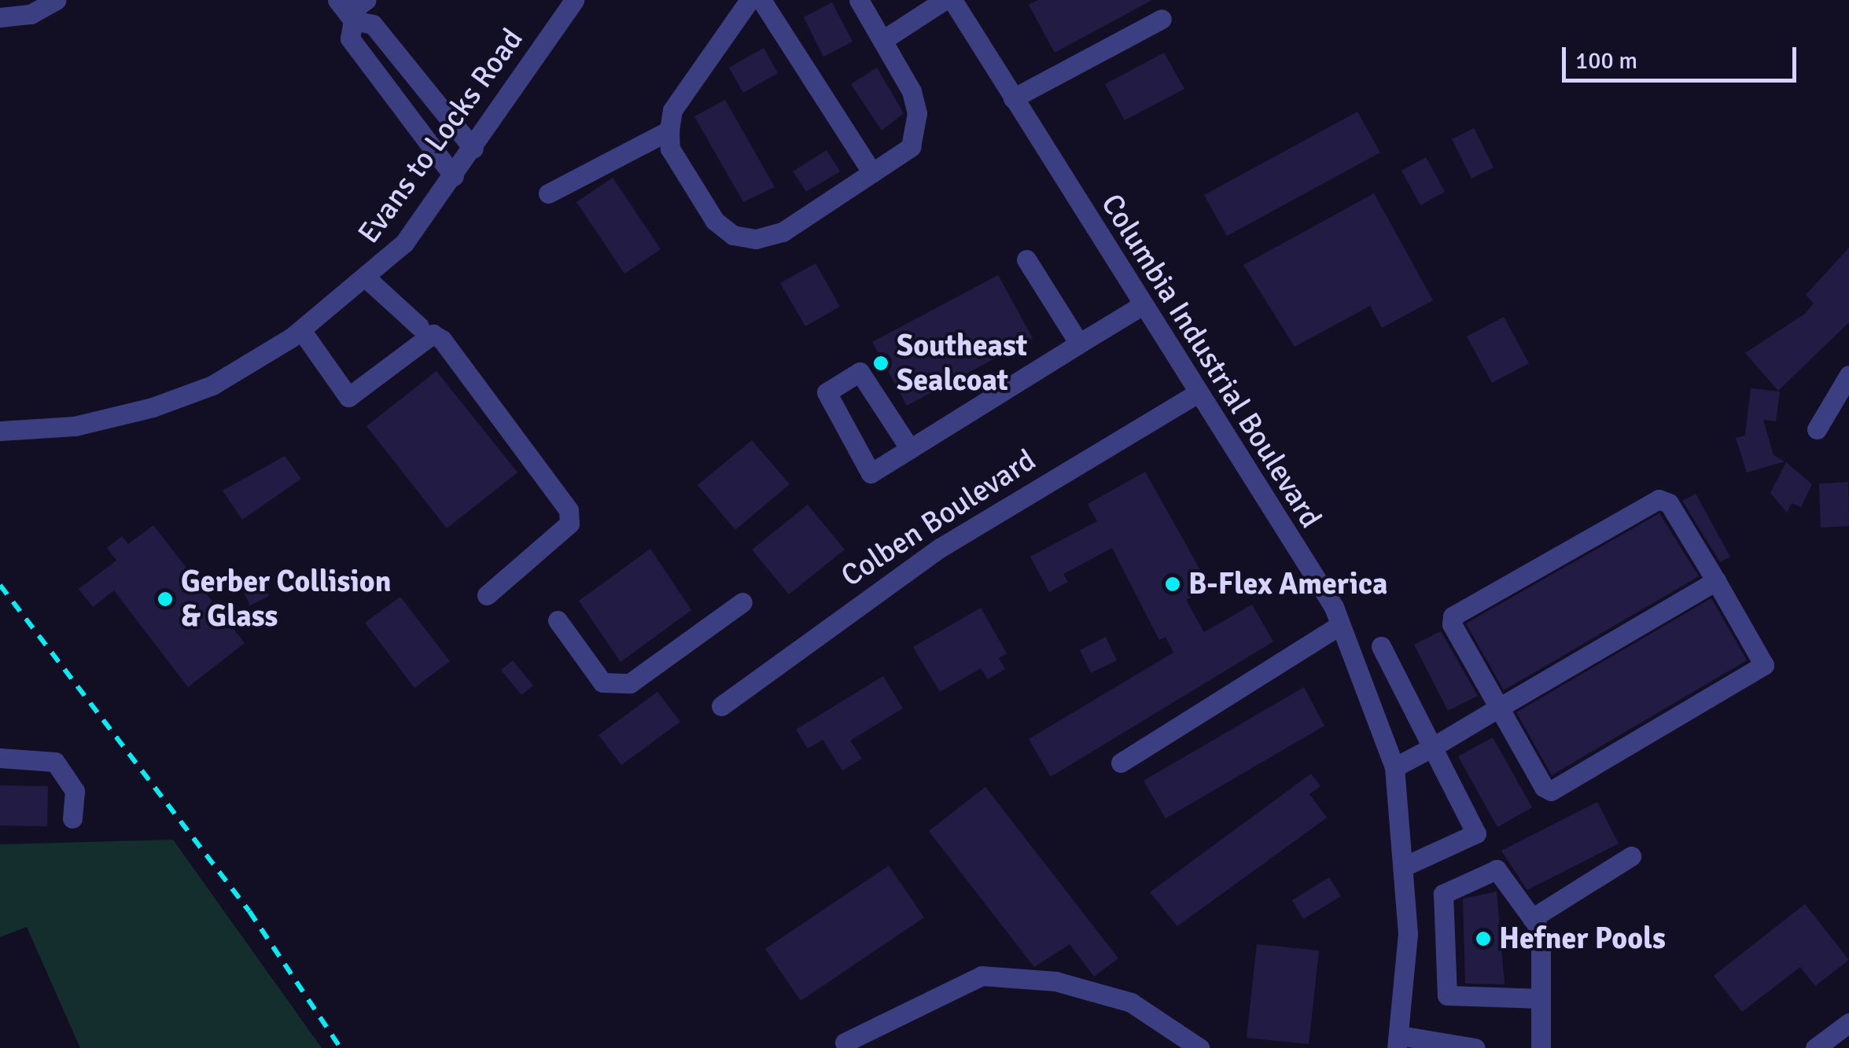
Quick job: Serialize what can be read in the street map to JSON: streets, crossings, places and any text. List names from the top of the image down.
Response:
{
  "streets": {
    "street": ["Evans to Locks Road", "Columbia Industrial Boulevard", "Colben Boulevard"]
  },
  "crossings": [
    ["Columbia Industrial Boulevard", "Colben Boulevard"]
  ],
  "places": [
    "Southeast Sealcoat",
    "B-Flex America",
    "Gerber Collision & Glass",
    "Hefner Pools"
  ],
  "scale_bar": "100 m"
}
